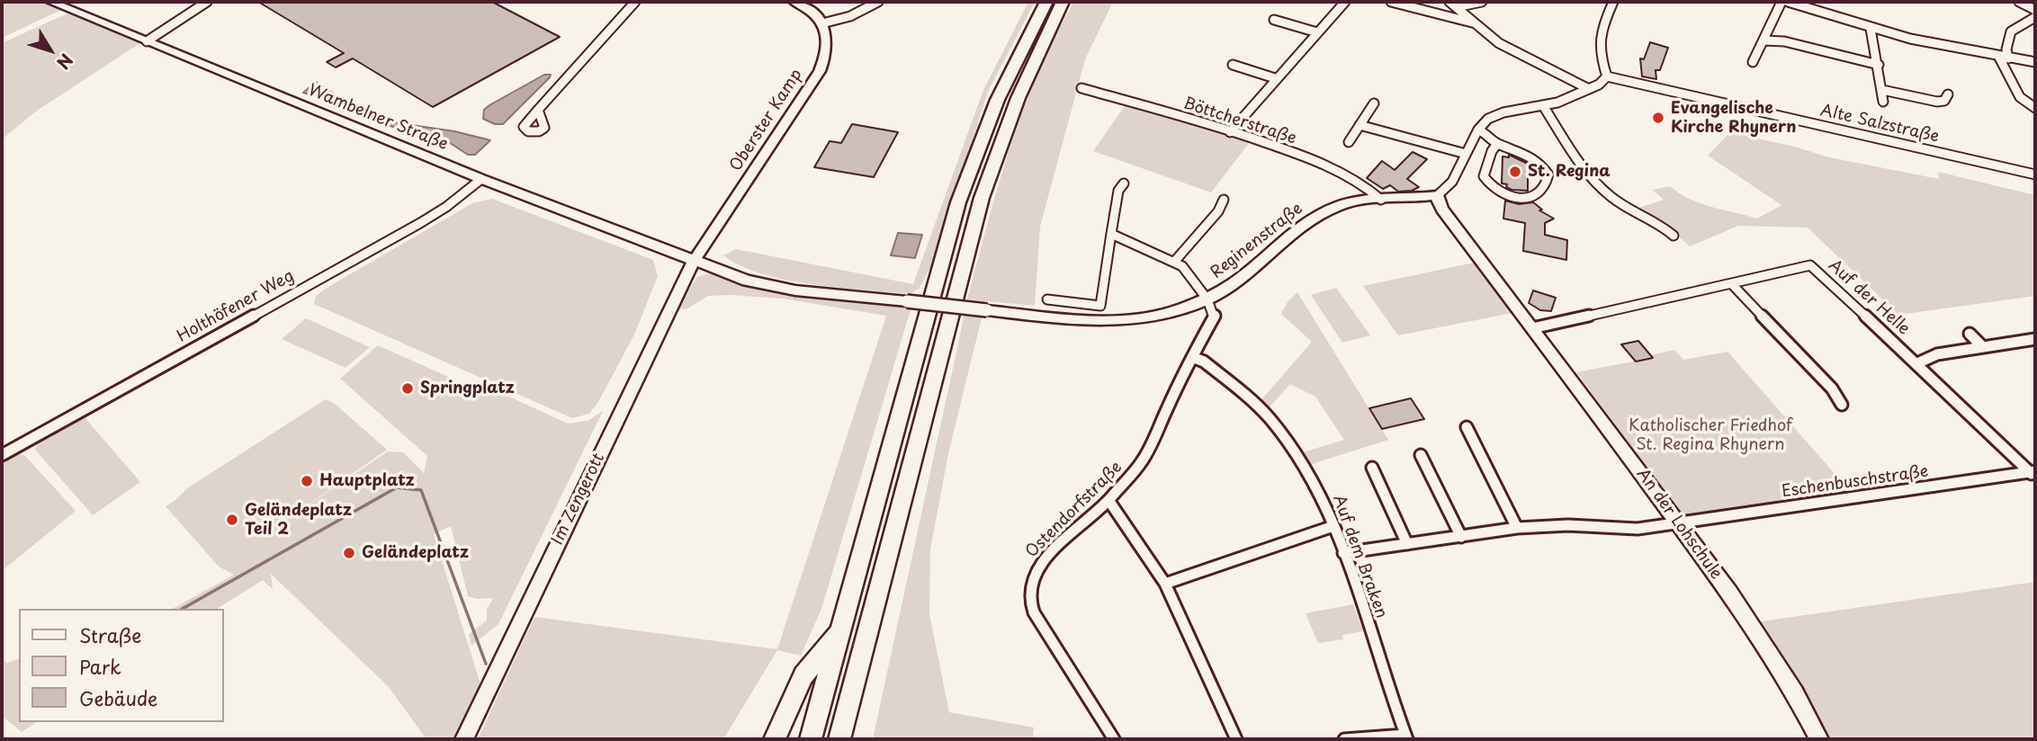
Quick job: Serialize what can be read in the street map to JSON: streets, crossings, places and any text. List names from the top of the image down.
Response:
{
  "streets": {
    "main road": [
      "Wambelner Straße",
      "Oberster Kamp",
      "Reginenstraße",
      "Im Zengerott",
      "An der Lohschule"
    ],
    "street": [
      "Böttcherstraße",
      "Alte Salzstraße",
      "Auf der Helle",
      "Holthöfener Weg",
      "Eschenbuschstraße",
      "Ostendorfstraße",
      "Auf dem Braken"
    ]
  },
  "crossings": [
    ["Wambelner Straße", "Oberster Kamp"],
    ["Wambelner Straße", "Reginenstraße"],
    ["Wambelner Straße", "Holthöfener Weg"],
    ["Wambelner Straße", "Im Zengerott"],
    ["Oberster Kamp", "Reginenstraße"],
    ["Oberster Kamp", "Im Zengerott"],
    ["Böttcherstraße", "Reginenstraße"],
    ["Reginenstraße", "Im Zengerott"],
    ["Reginenstraße", "Ostendorfstraße"],
    ["Reginenstraße", "An der Lohschule"],
    ["Auf der Helle", "Eschenbuschstraße"],
    ["Auf der Helle", "An der Lohschule"],
    ["Eschenbuschstraße", "An der Lohschule"],
    ["Eschenbuschstraße", "Auf dem Braken"],
    ["Ostendorfstraße", "Auf dem Braken"]
  ],
  "parks": ["Katholischer Friedhof St. Regina Rhynern"],
  "places": [
    "Evangelische Kirche Rhynern",
    "St. Regina",
    "Springplatz",
    "Hauptplatz",
    "Geländeplatz Teil 2",
    "Geländeplatz"
  ],
  "legend": ["Straße", "Park", "Gebäude"],
  "north": "bottom right"
}
